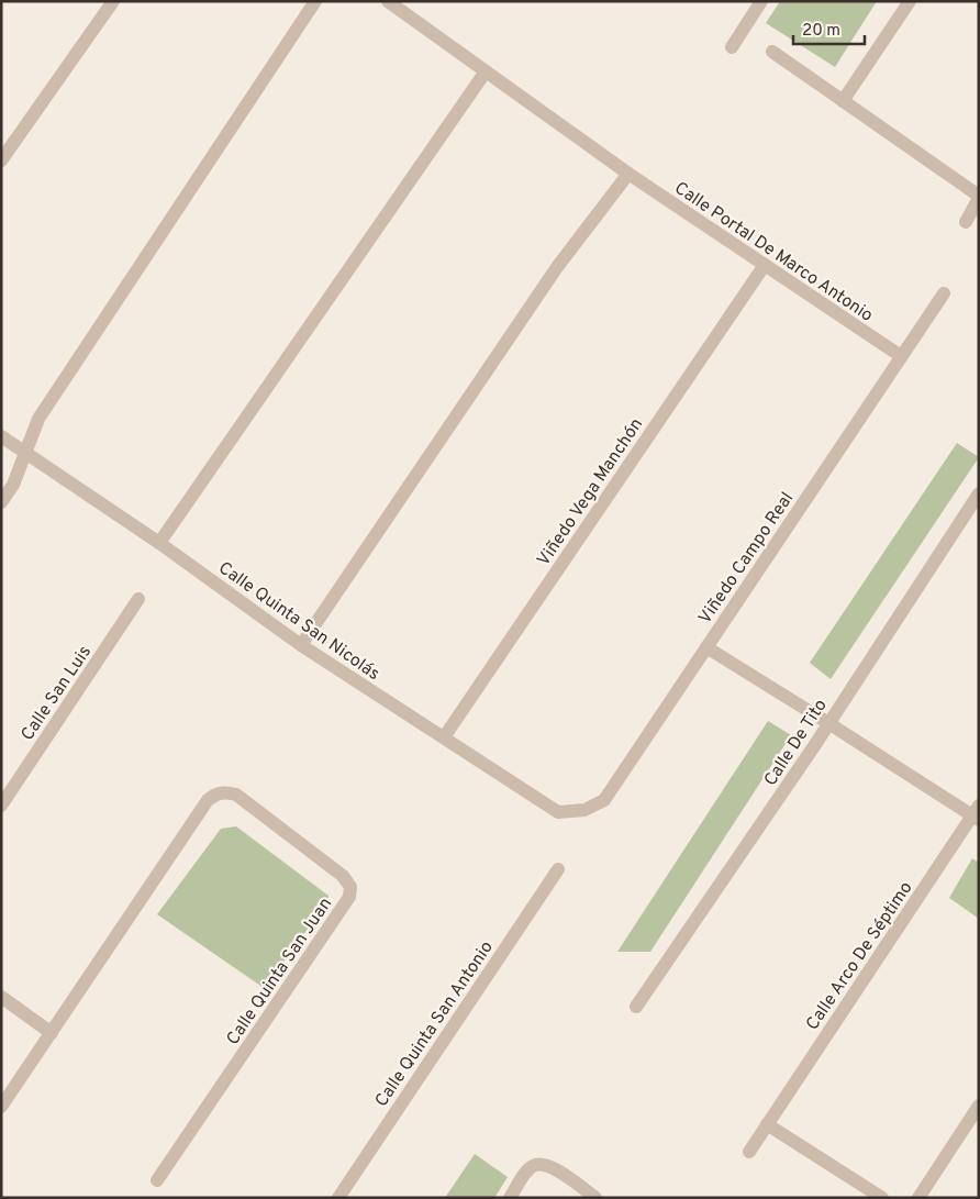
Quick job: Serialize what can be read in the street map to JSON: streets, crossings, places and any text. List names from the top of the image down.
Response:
{
  "streets": {
    "street": [
      "Calle Portal De Marco Antonio",
      "Viñedo Vega Manchón",
      "Viñedo Campo Real",
      "Calle Quinta San Nicolás",
      "Calle San Luis",
      "Calle De Tito",
      "Calle Arco De Séptimo",
      "Calle Quinta San Juan",
      "Calle Quinta San Antonio"
    ]
  },
  "crossings": [
    ["Calle Portal De Marco Antonio", "Viñedo Vega Manchón"],
    ["Calle Portal De Marco Antonio", "Viñedo Campo Real"],
    ["Viñedo Vega Manchón", "Calle Quinta San Nicolás"],
    ["Viñedo Campo Real", "Calle Quinta San Nicolás"]
  ],
  "scale_bar": "20 m"
}
